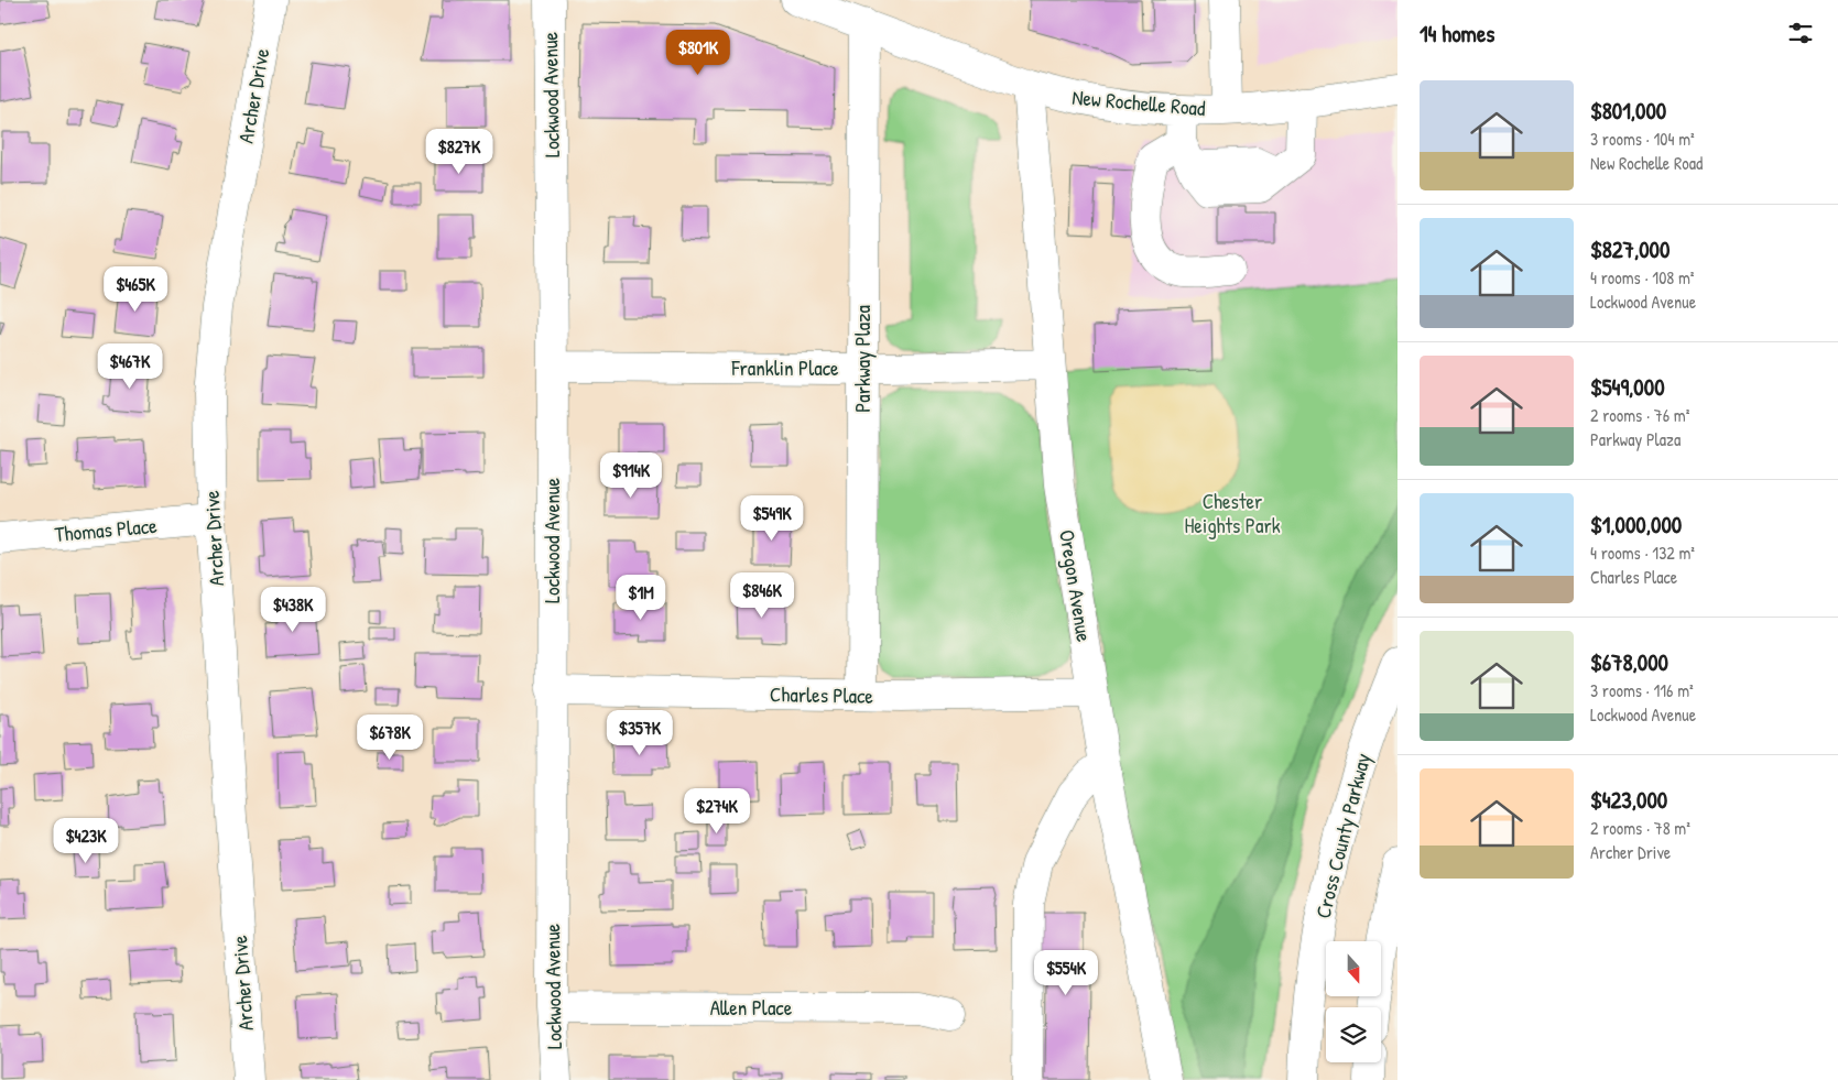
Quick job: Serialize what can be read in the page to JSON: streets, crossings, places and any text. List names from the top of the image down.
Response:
{
  "streets": {
    "main road": [
      "Lockwood Avenue",
      "Archer Drive",
      "New Rochelle Road",
      "Parkway Plaza",
      "Franklin Place",
      "Thomas Place",
      "Oregon Avenue",
      "Charles Place",
      "Cross County Parkway",
      "Allen Place"
    ]
  },
  "crossings": [
    ["Lockwood Avenue", "Franklin Place"],
    ["Lockwood Avenue", "Charles Place"],
    ["Lockwood Avenue", "Allen Place"],
    ["Archer Drive", "Thomas Place"],
    ["New Rochelle Road", "Parkway Plaza"],
    ["New Rochelle Road", "Oregon Avenue"],
    ["Parkway Plaza", "Franklin Place"],
    ["Parkway Plaza", "Charles Place"],
    ["Franklin Place", "Oregon Avenue"],
    ["Oregon Avenue", "Charles Place"]
  ],
  "parks": ["Chester Heights Park"],
  "north": "bottom",
  "page": {
    "heading": "14 homes",
    "price": [
      "$801K",
      "$827K",
      "$465K",
      "$467K",
      "$914K",
      "$549K",
      "$846K",
      "$1M",
      "$438K",
      "$357K",
      "$678K",
      "$274K",
      "$423K",
      "$554K"
    ],
    "list": [
      {
        "name": "$801,000",
        "note": "3 rooms · 104 m² · New Rochelle Road"
      },
      {
        "name": "$827,000",
        "note": "4 rooms · 108 m² · Lockwood Avenue"
      },
      {
        "name": "$549,000",
        "note": "2 rooms · 76 m² · Parkway Plaza"
      },
      {
        "name": "$1,000,000",
        "note": "4 rooms · 132 m² · Charles Place"
      },
      {
        "name": "$678,000",
        "note": "3 rooms · 116 m² · Lockwood Avenue"
      },
      {
        "name": "$423,000",
        "note": "2 rooms · 78 m² · Archer Drive"
      }
    ]
  }
}
